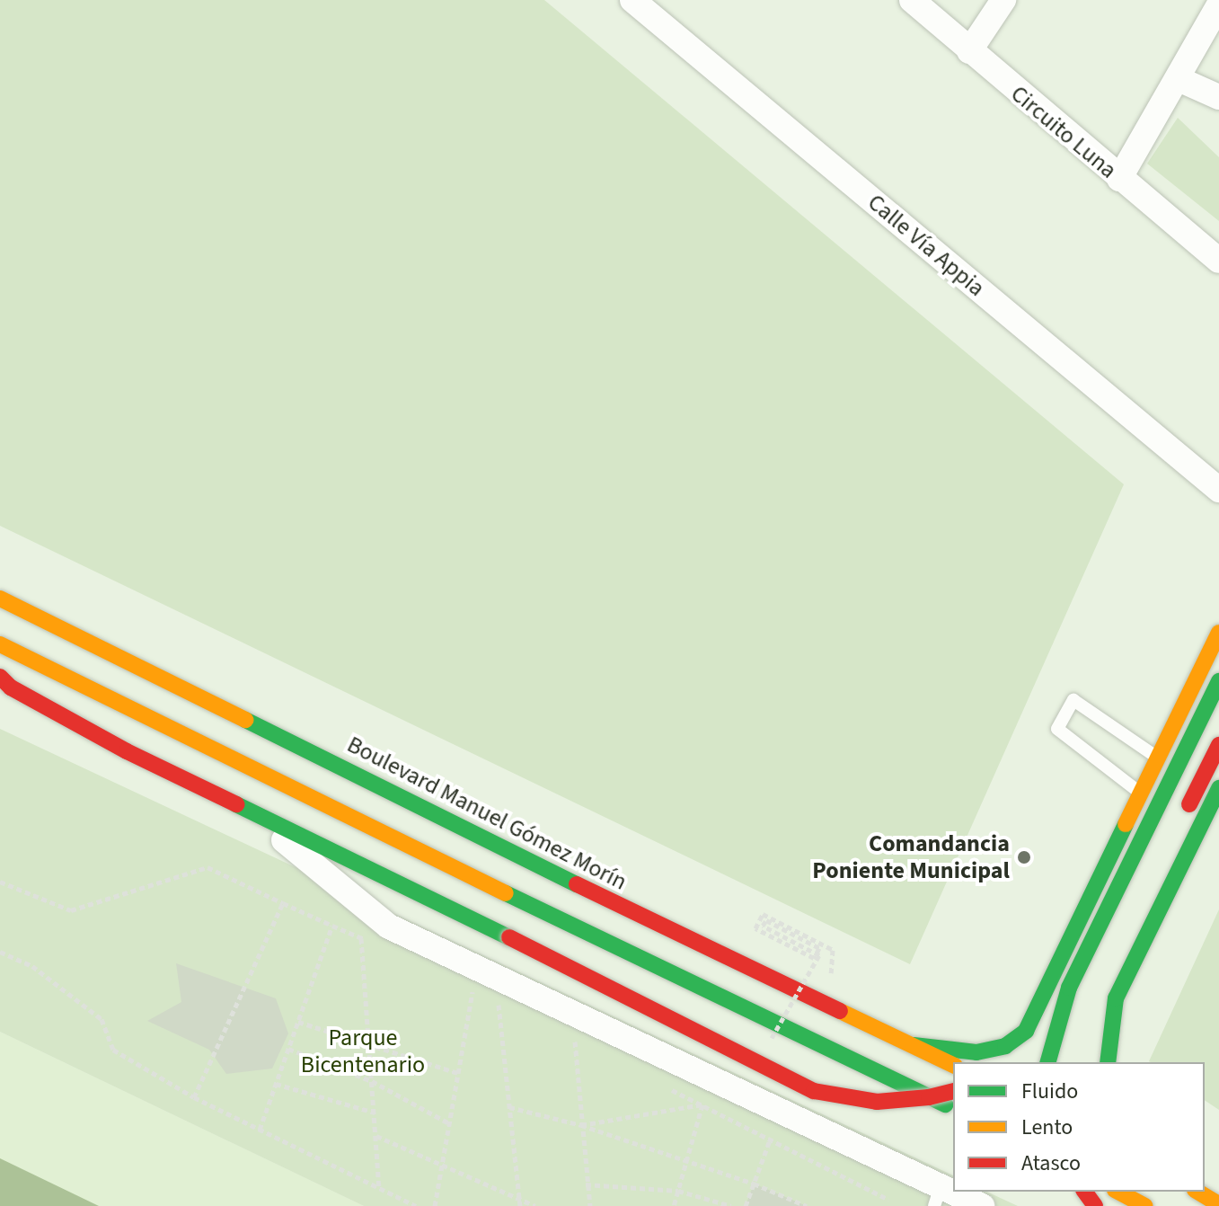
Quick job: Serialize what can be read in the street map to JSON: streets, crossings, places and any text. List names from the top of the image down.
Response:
{
  "streets": {
    "main road": ["Boulevard Manuel Gómez Morín"],
    "street": ["Circuito Luna", "Calle Vía Appia"]
  },
  "parks": ["Parque Bicentenario"],
  "places": ["Comandancia Poniente Municipal"],
  "legend": ["Fluido", "Lento", "Atasco"]
}
